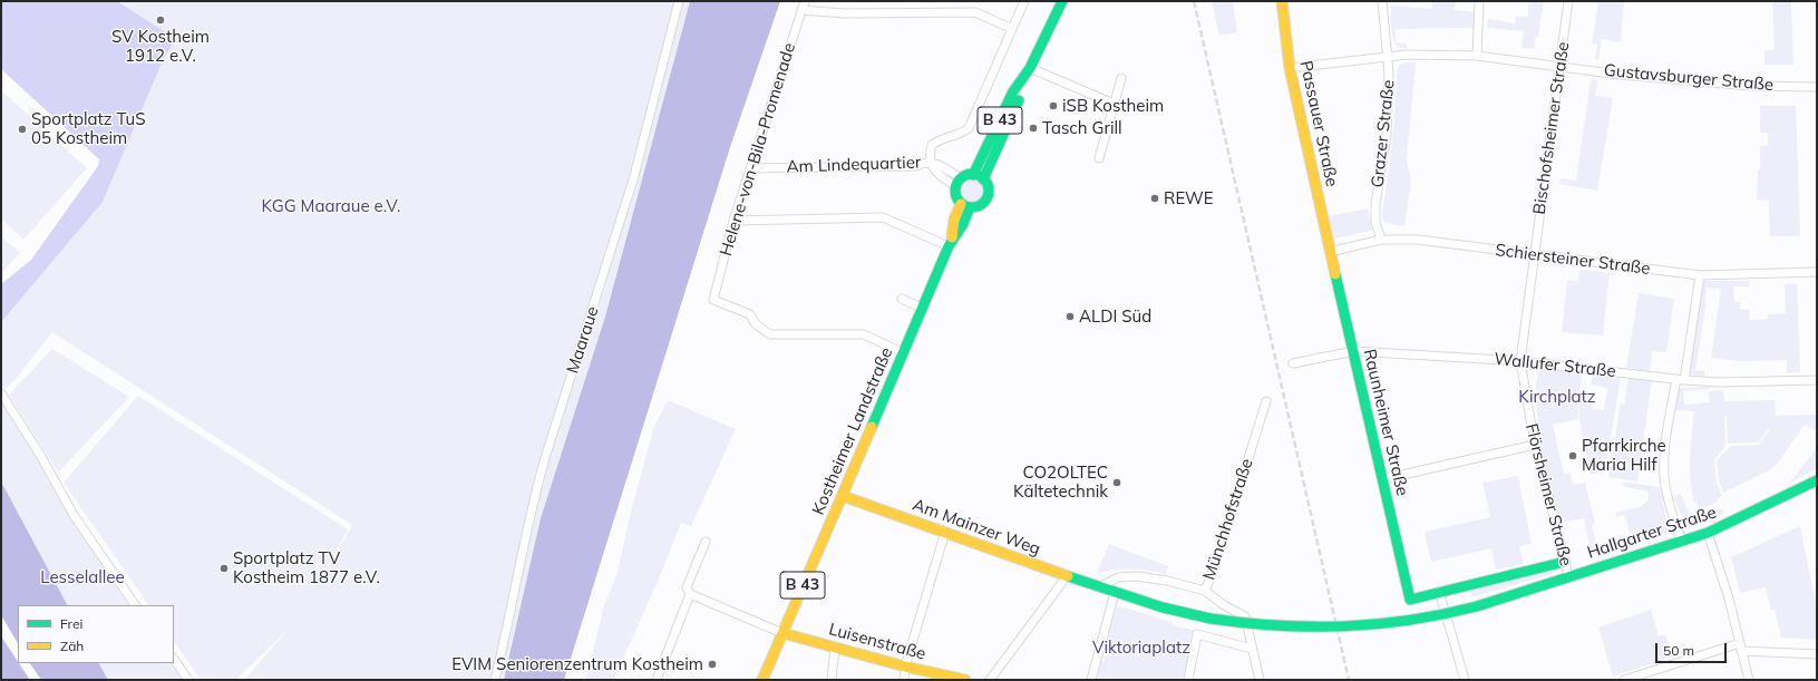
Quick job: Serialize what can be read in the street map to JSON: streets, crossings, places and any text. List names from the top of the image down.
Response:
{
  "streets": {
    "street": [
      "Gustavsburger Straße",
      "B 43",
      "Passauer Straße",
      "Bischofsheimer Straße",
      "Grazer Straße",
      "Helene-von-Bila-Promenade",
      "Am Lindequartier",
      "Schiersteiner Straße",
      "Maaraue",
      "Wallufer Straße",
      "Raunheimer Straße",
      "Kostheimer Landstraße",
      "Flörsheimer Straße",
      "Münchhofstraße",
      "Am Mainzer Weg",
      "Hallgarter Straße",
      "Luisenstraße"
    ]
  },
  "crossings": [
    ["Gustavsburger Straße", "Passauer Straße"],
    ["Gustavsburger Straße", "Bischofsheimer Straße"],
    ["Gustavsburger Straße", "Grazer Straße"],
    ["B 43", "Kostheimer Landstraße"],
    ["B 43", "Luisenstraße"],
    ["Passauer Straße", "Schiersteiner Straße"],
    ["Passauer Straße", "Raunheimer Straße"],
    ["Bischofsheimer Straße", "Schiersteiner Straße"],
    ["Bischofsheimer Straße", "Flörsheimer Straße"],
    ["Grazer Straße", "Schiersteiner Straße"],
    ["Helene-von-Bila-Promenade", "Am Lindequartier"],
    ["Helene-von-Bila-Promenade", "Kostheimer Landstraße"],
    ["Schiersteiner Straße", "Raunheimer Straße"],
    ["Schiersteiner Straße", "Flörsheimer Straße"],
    ["Wallufer Straße", "Raunheimer Straße"],
    ["Wallufer Straße", "Flörsheimer Straße"],
    ["Raunheimer Straße", "Hallgarter Straße"],
    ["Kostheimer Landstraße", "Am Mainzer Weg"],
    ["Kostheimer Landstraße", "Luisenstraße"],
    ["Flörsheimer Straße", "Hallgarter Straße"],
    ["Am Mainzer Weg", "Hallgarter Straße"]
  ],
  "parks": [
    "KGG Maaraue e.V.",
    "Kirchplatz",
    "Lesselallee",
    "Viktoriaplatz"
  ],
  "places": [
    "SV Kostheim 1912 e.V.",
    "iSB Kostheim",
    "Tasch Grill",
    "Sportplatz TuS 05 Kostheim",
    "REWE",
    "ALDI Süd",
    "Pfarrkirche Maria Hilf",
    "CO2OLTEC Kältetechnik",
    "Sportplatz TV Kostheim 1877 e.V.",
    "EVIM Seniorenzentrum Kostheim"
  ],
  "legend": ["Frei", "Zäh"],
  "scale_bar": "50 m"
}
